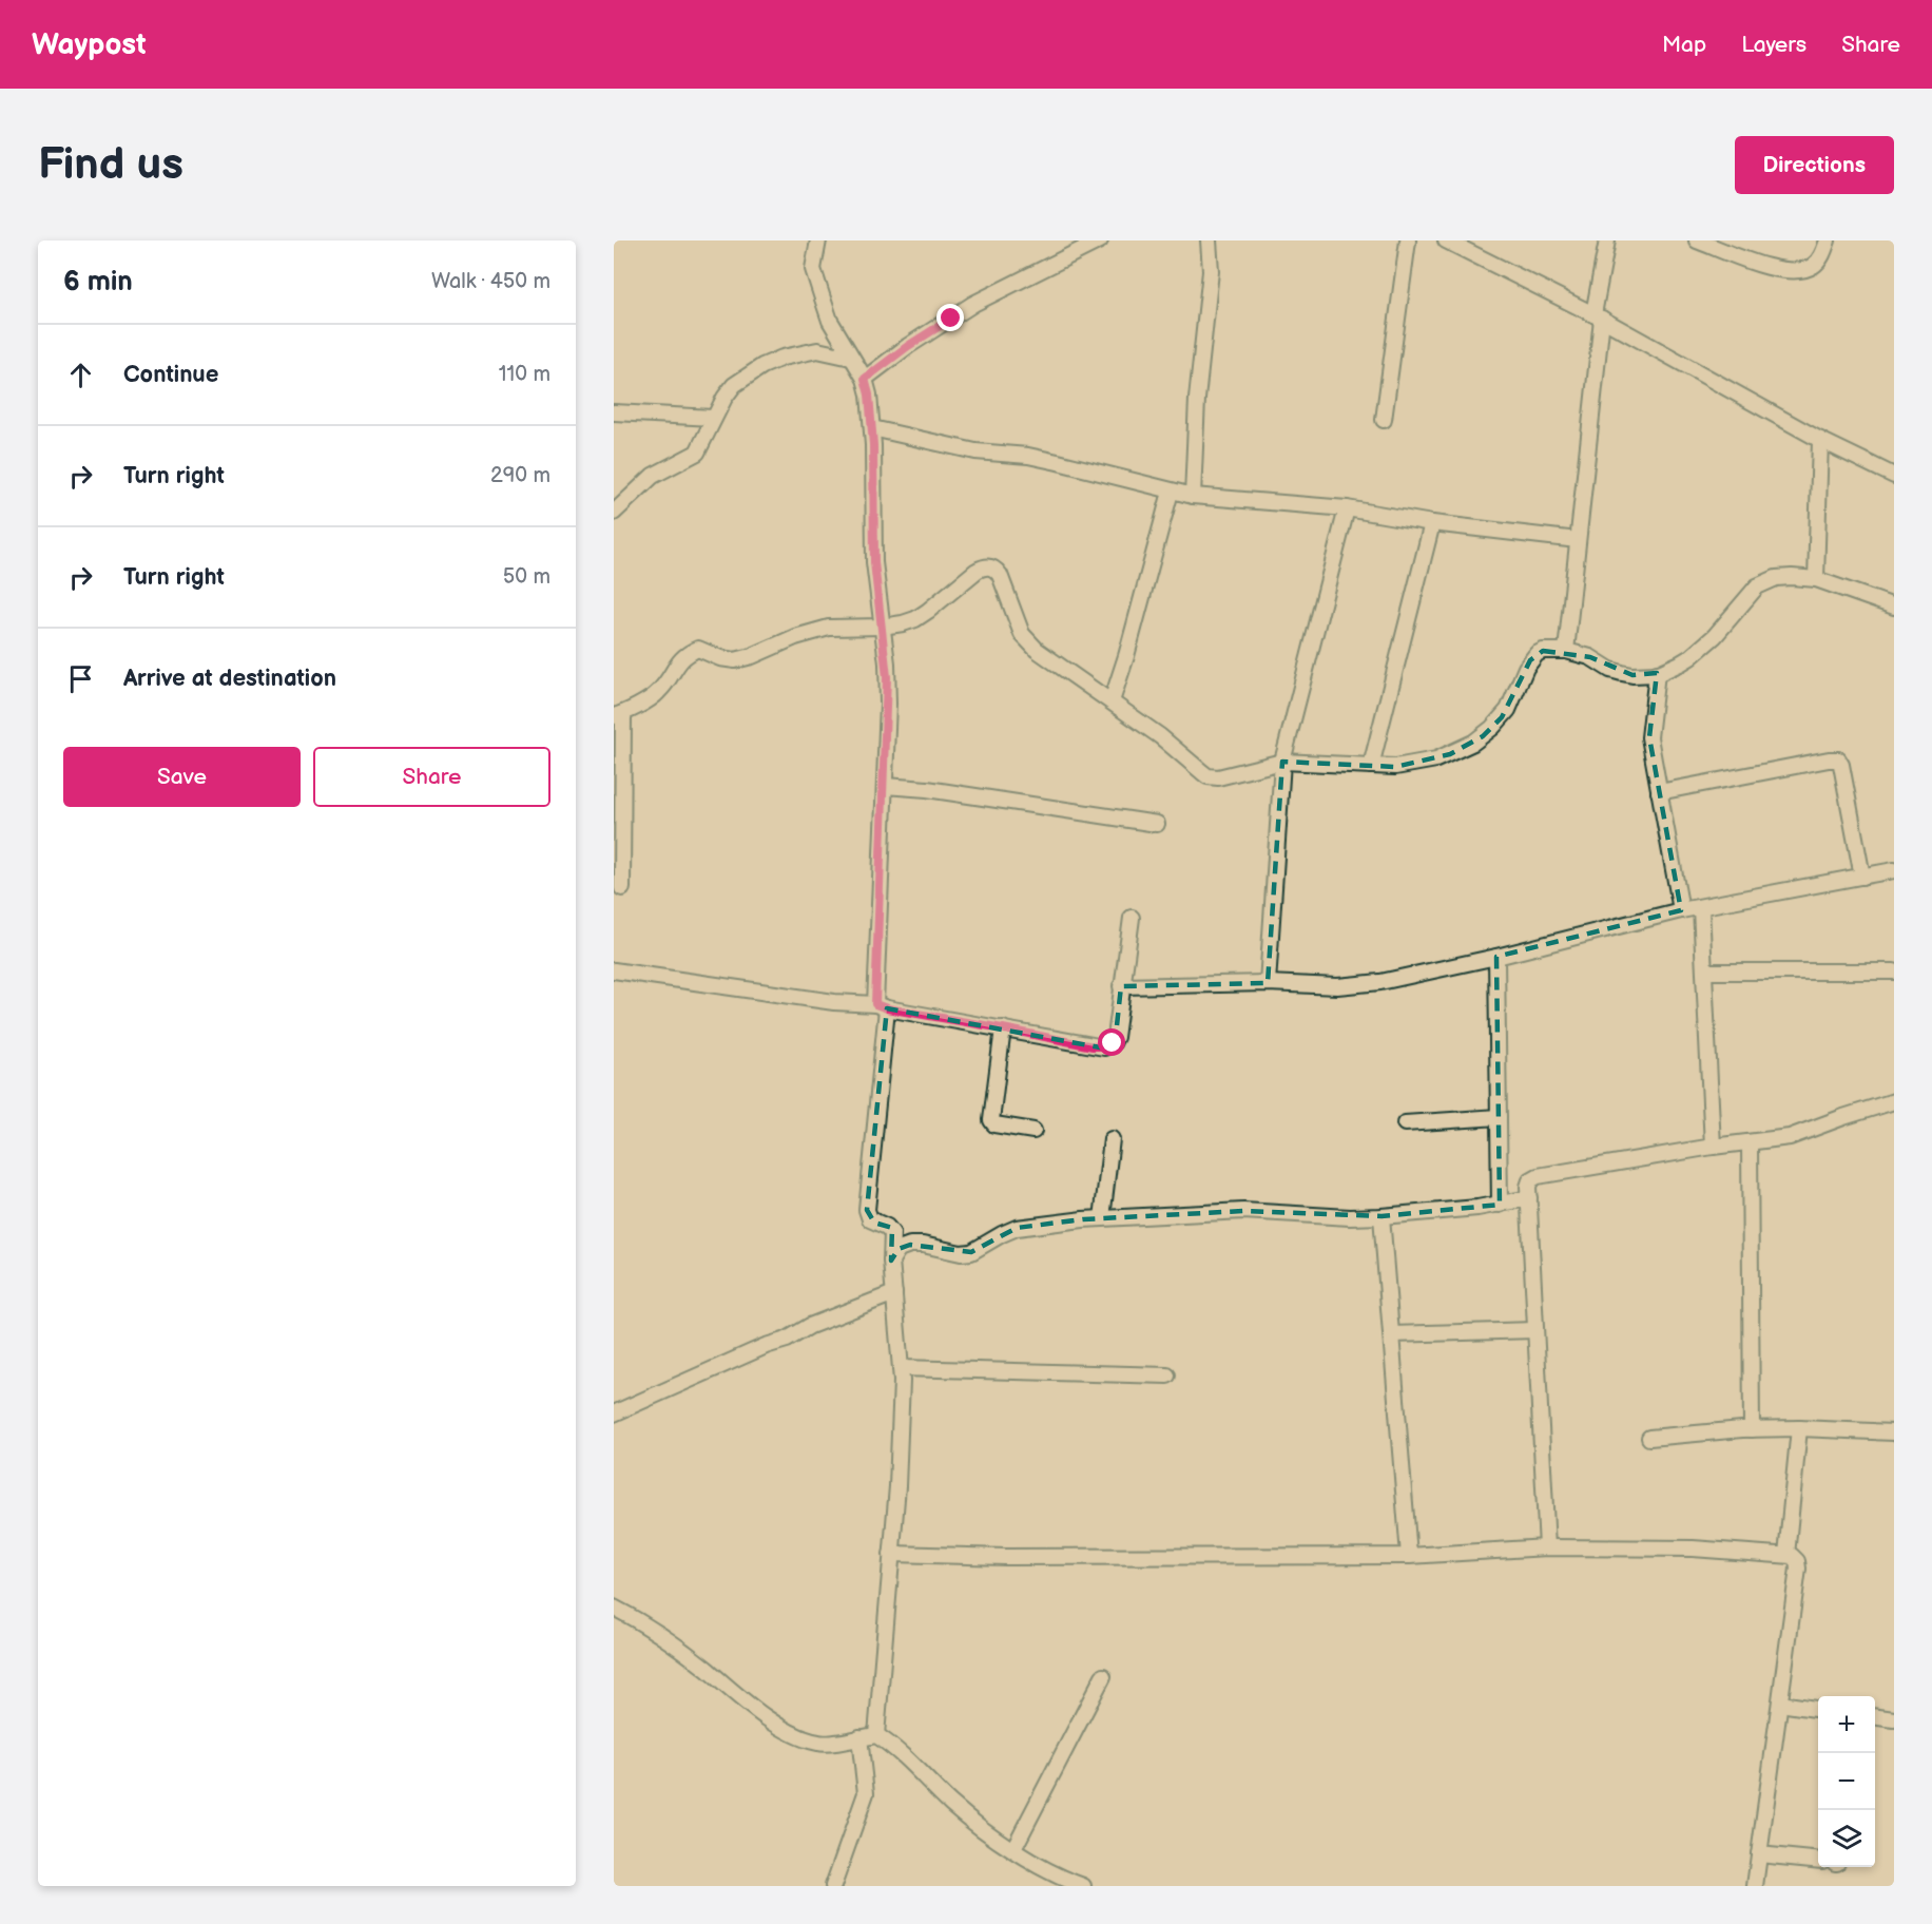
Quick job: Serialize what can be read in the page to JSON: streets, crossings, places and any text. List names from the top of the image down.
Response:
{
  "page": {
    "header": "Waypost",
    "nav": ["Map", "Layers", "Share"],
    "buttons": [
      "Directions",
      ["Save", "Share"]
    ],
    "title": "Find us",
    "heading": ["6 min", "Walk · 450 m"],
    "list": [
      ["Continue", "110 m"],
      ["Turn right", "290 m"],
      ["Turn right", "50 m"],
      "Arrive at destination"
    ],
    "map_buttons": ["+", "−"]
  }
}
